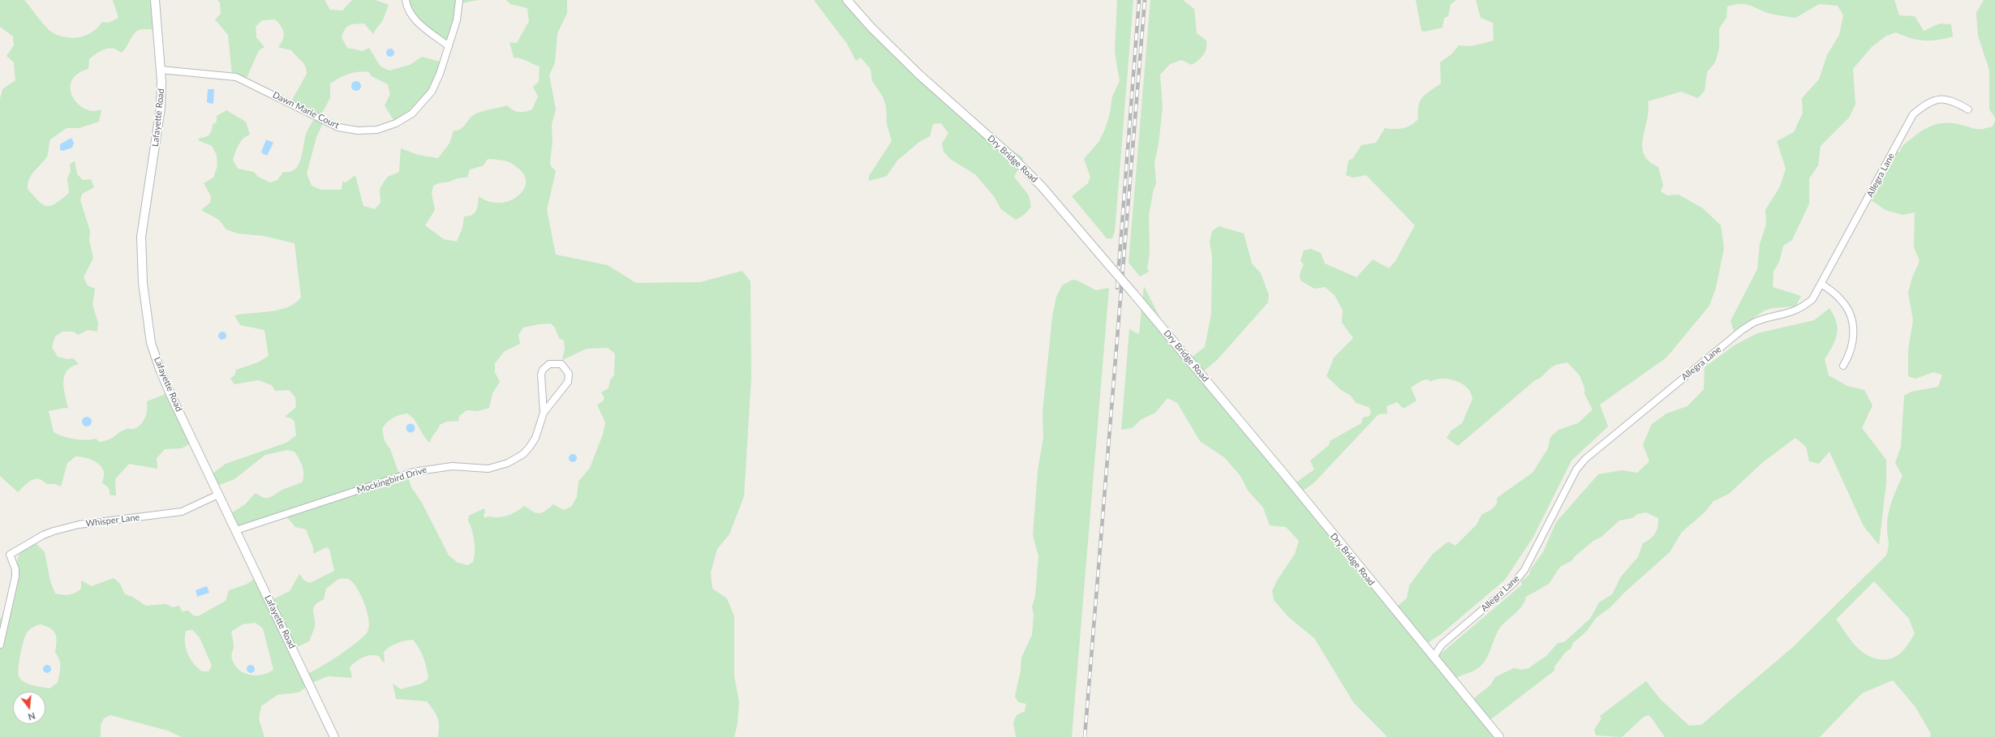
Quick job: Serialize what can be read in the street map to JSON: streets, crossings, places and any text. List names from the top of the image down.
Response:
{
  "streets": {
    "street": [
      "Dawn Marie Court",
      "Lafayette Road",
      "Dry Bridge Road",
      "Allegra Lane",
      "Mockingbird Drive",
      "Whisper Lane"
    ]
  },
  "crossings": [
    ["Dawn Marie Court", "Lafayette Road"],
    ["Lafayette Road", "Mockingbird Drive"],
    ["Lafayette Road", "Whisper Lane"],
    ["Dry Bridge Road", "Allegra Lane"]
  ],
  "north": "bottom"
}
